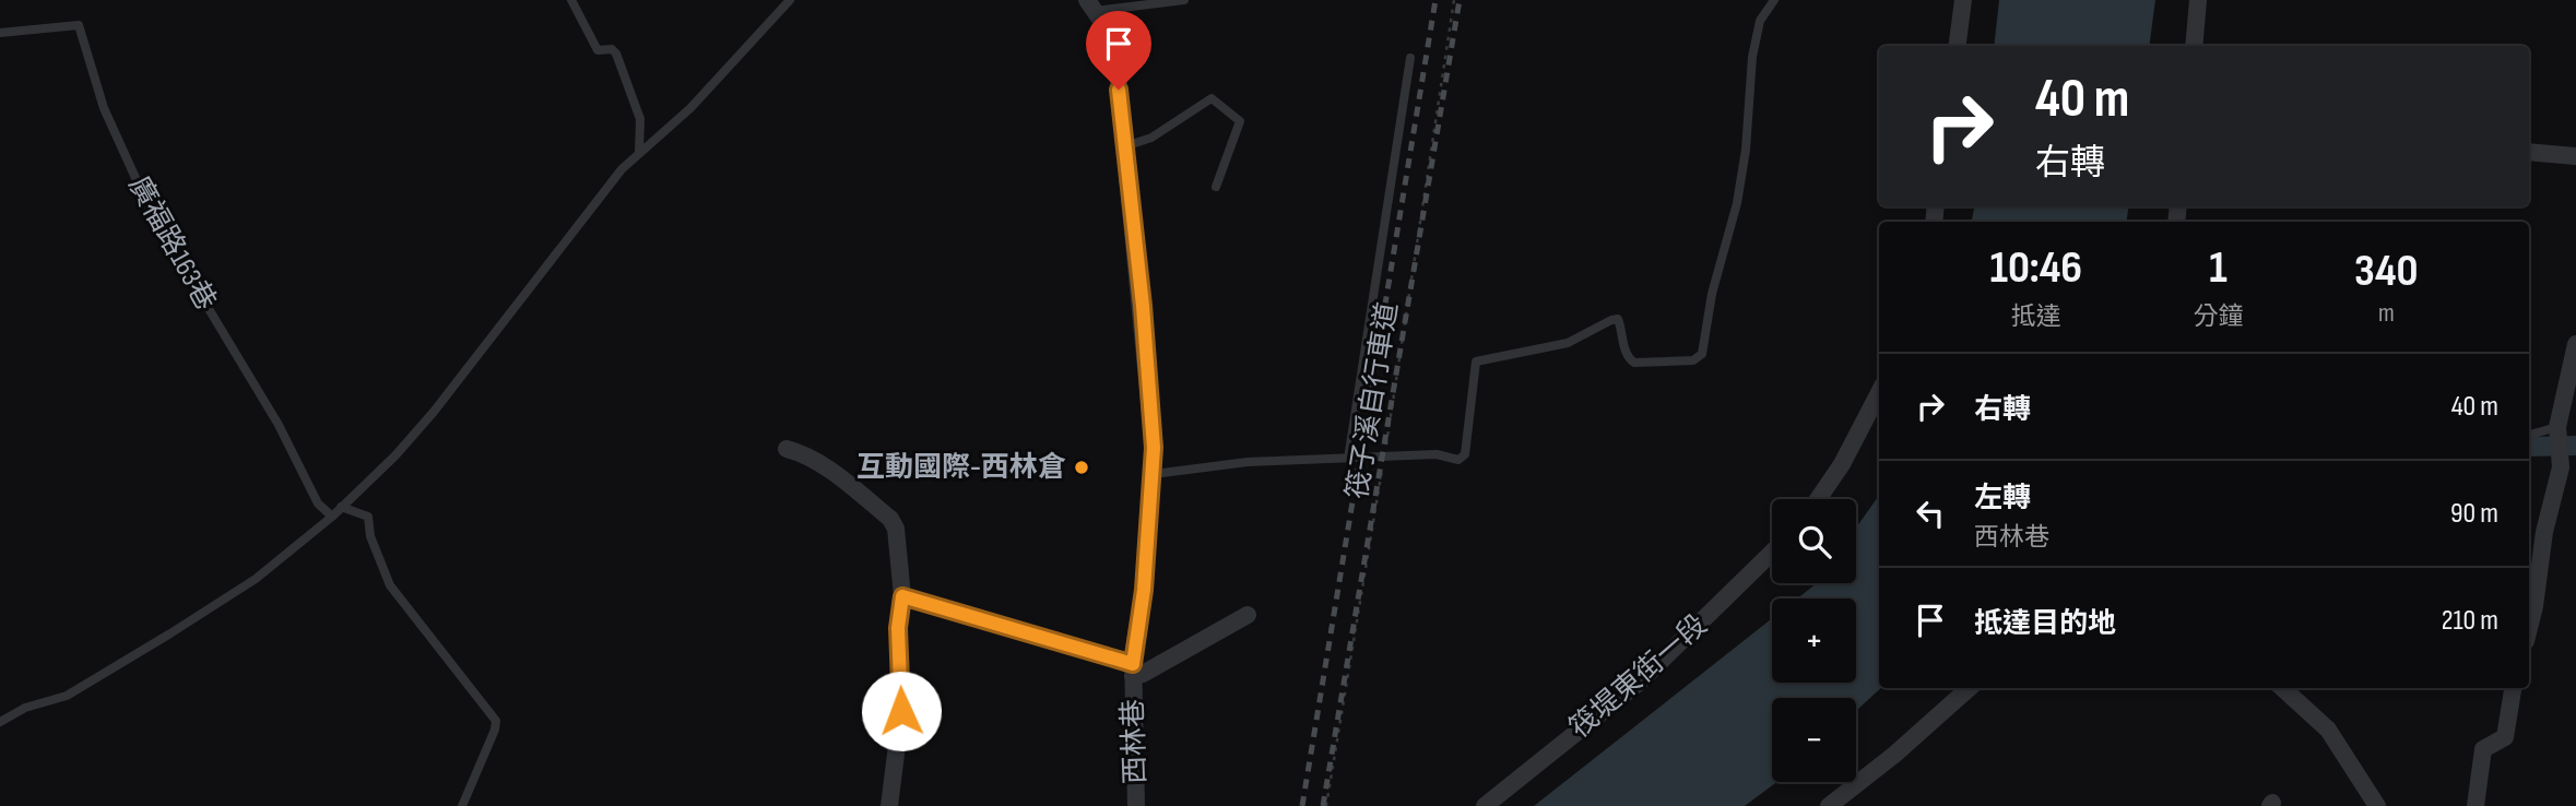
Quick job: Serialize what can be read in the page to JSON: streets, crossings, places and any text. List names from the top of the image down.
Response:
{
  "streets": {
    "street": ["筏堤東街一段", "西林巷"],
    "lane": ["廣福路163巷"],
    "path": ["筏子溪自行車道"]
  },
  "places": ["互動國際-西林倉"],
  "page": {
    "turn": ["40 m", "右轉"],
    "eta": [
      "10:46",
      "抵達",
      "1",
      "分鐘",
      "340",
      "m"
    ],
    "list": [
      {
        "name": "右轉",
        "value": "40 m"
      },
      {
        "name": "左轉",
        "note": "西林巷",
        "value": "90 m"
      },
      {
        "name": "抵達目的地",
        "value": "210 m"
      }
    ],
    "map_buttons": ["+", "−"]
  }
}
